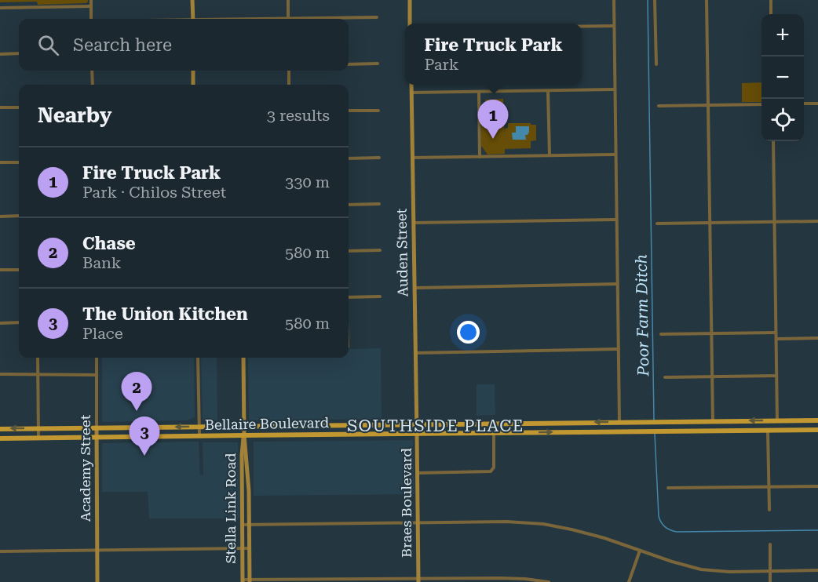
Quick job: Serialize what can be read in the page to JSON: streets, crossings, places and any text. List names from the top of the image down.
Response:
{
  "streets": {
    "main road": ["Bellaire Boulevard"],
    "street": [
      "Auden Street",
      "Academy Street",
      "Braes Boulevard",
      "Stella Link Road"
    ]
  },
  "crossings": [
    ["Auden Street", "Bellaire Boulevard"],
    ["Auden Street", "Braes Boulevard"],
    ["Bellaire Boulevard", "Academy Street"],
    ["Bellaire Boulevard", "Braes Boulevard"],
    ["Bellaire Boulevard", "Stella Link Road"]
  ],
  "districts": ["SOUTHSIDE PLACE"],
  "water": ["Poor Farm Ditch"],
  "page": {
    "map_buttons": ["+", "−"],
    "search": "Search here",
    "popup": ["Fire Truck Park", "Park"],
    "heading": ["Nearby", "3 results"],
    "pins": ["1", "2", "3"],
    "list": [
      {
        "mark": "1",
        "name": "Fire Truck Park",
        "note": "Park · Chilos Street",
        "value": "330 m"
      },
      {
        "mark": "2",
        "name": "Chase",
        "note": "Bank",
        "value": "580 m"
      },
      {
        "mark": "3",
        "name": "The Union Kitchen",
        "note": "Place",
        "value": "580 m"
      }
    ]
  }
}
